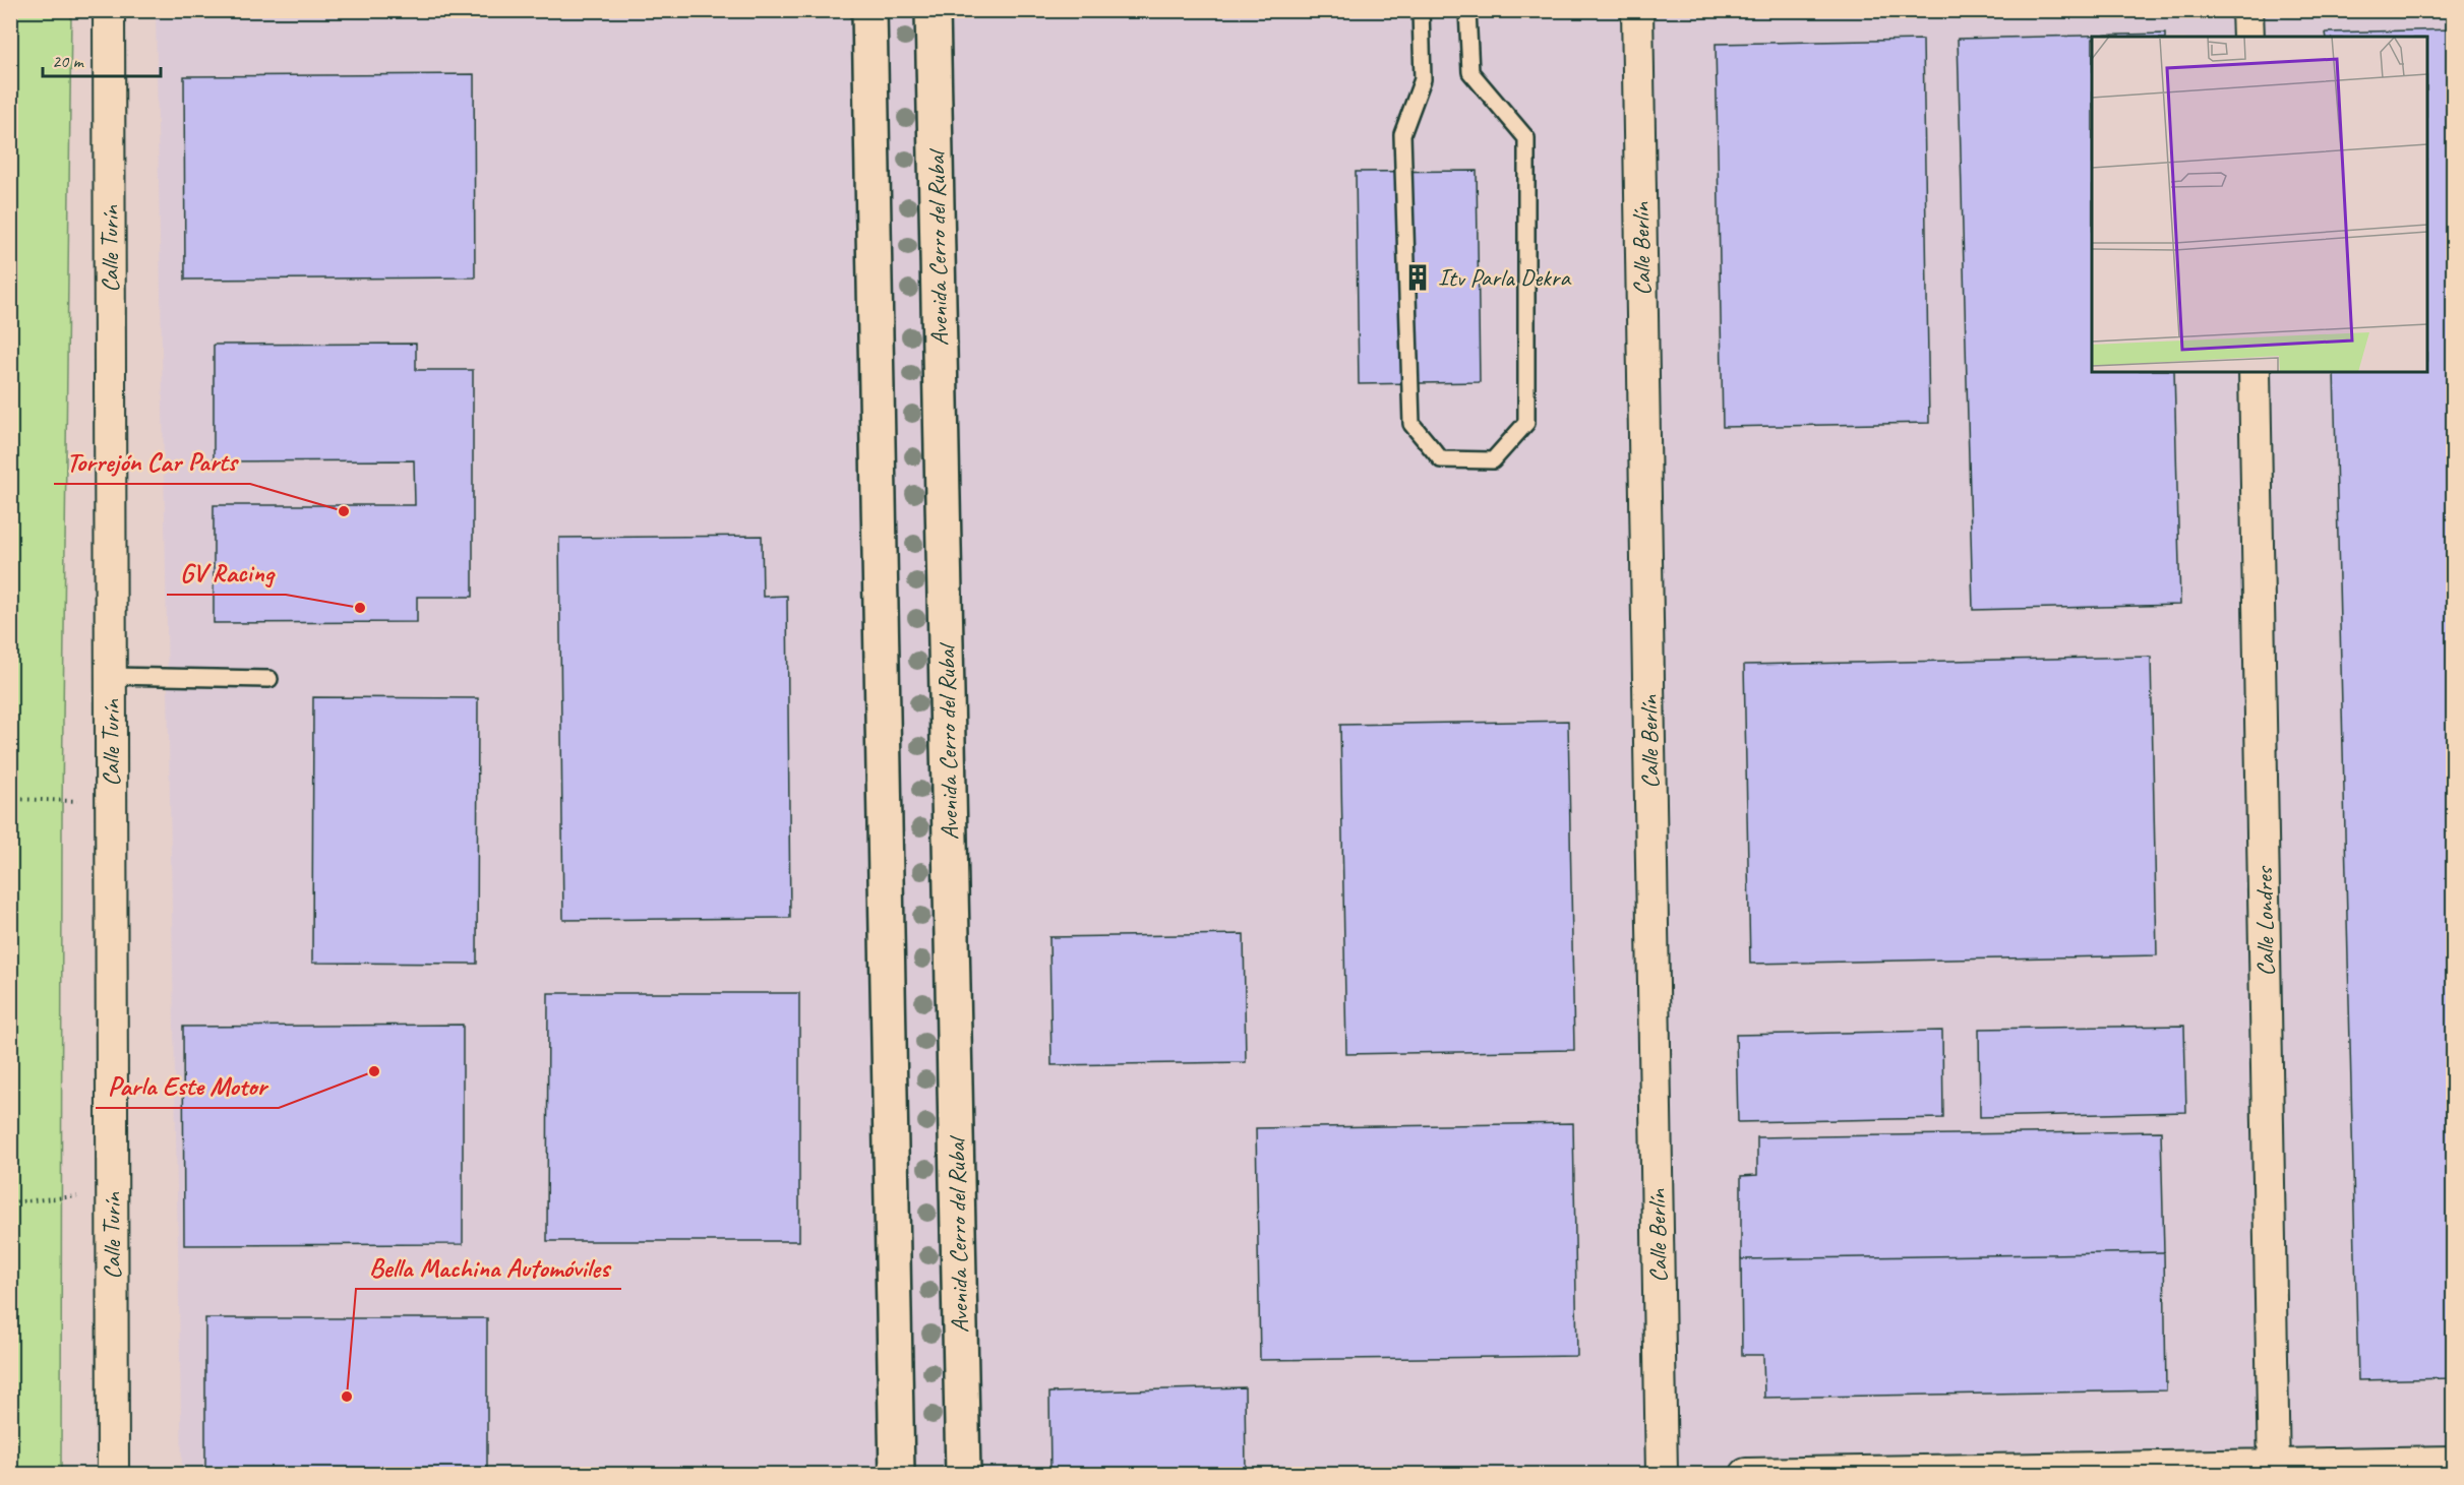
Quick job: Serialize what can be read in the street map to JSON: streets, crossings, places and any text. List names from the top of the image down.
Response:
{
  "streets": {
    "street": [
      "Calle Turín",
      "Avenida Cerro del Rubal",
      "Calle Berlín",
      "Calle Londres"
    ]
  },
  "places": {
    "building": ["Itv Parla Dekra"],
    "other": [
      "Torrejón Car Parts",
      "GV Racing",
      "Parla Este Motor",
      "Bella Machina Automóviles"
    ]
  },
  "scale_bar": "20 m"
}
